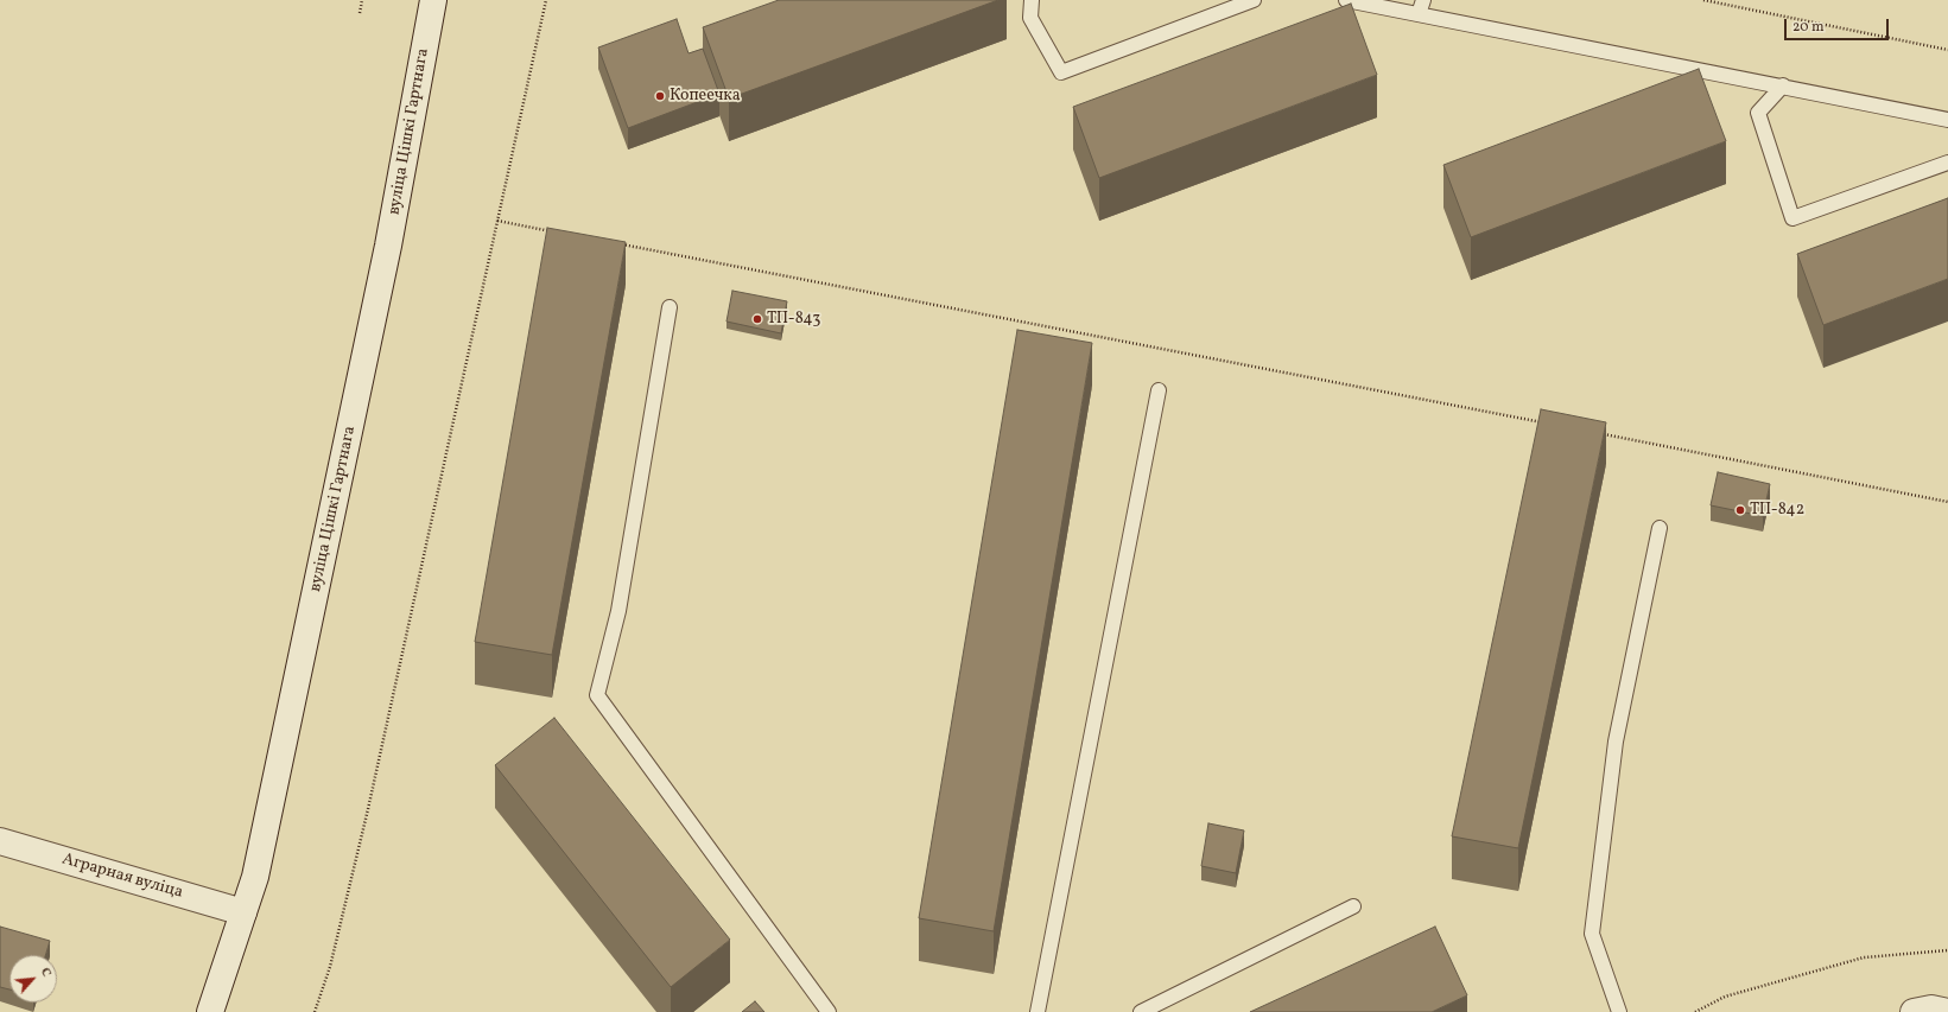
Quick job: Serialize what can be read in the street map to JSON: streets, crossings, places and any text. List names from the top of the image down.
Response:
{
  "streets": {
    "street": ["вуліца Цішкі Гартнага", "Аграрная вуліца"]
  },
  "crossings": [
    ["вуліца Цішкі Гартнага", "Аграрная вуліца"]
  ],
  "places": ["Копеечка", "ТП-843", "ТП-842"],
  "scale_bar": "20 m",
  "north": "top right"
}
